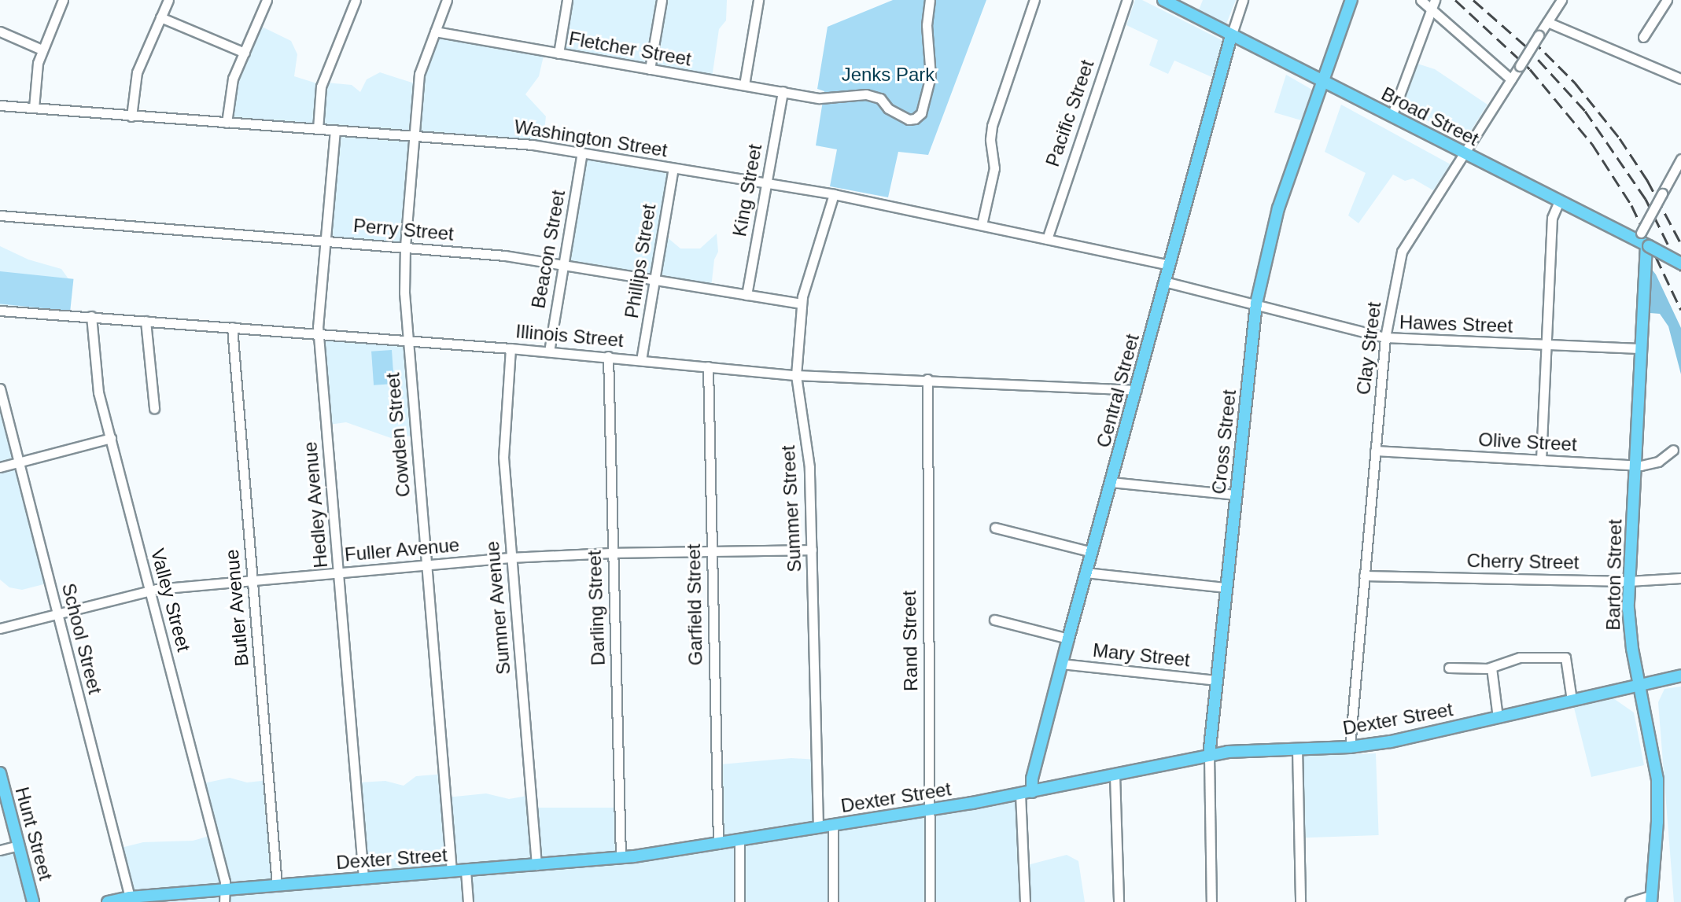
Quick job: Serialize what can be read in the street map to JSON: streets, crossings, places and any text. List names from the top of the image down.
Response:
{
  "streets": {
    "main road": [
      "Broad Street",
      "Central Street",
      "Cross Street",
      "Barton Street",
      "Dexter Street",
      "Hunt Street"
    ],
    "street": [
      "Fletcher Street",
      "Pacific Street",
      "Washington Street",
      "King Street",
      "Perry Street",
      "Beacon Street",
      "Phillips Street",
      "Hawes Street",
      "Illinois Street",
      "Clay Street",
      "Cowden Street",
      "Olive Street",
      "Hedley Avenue",
      "Summer Street",
      "Fuller Avenue",
      "Cherry Street",
      "Valley Street",
      "Garfield Street",
      "Butler Avenue",
      "Sumner Avenue",
      "Darling Street",
      "School Street",
      "Rand Street",
      "Mary Street"
    ]
  },
  "crossings": [
    ["Fletcher Street", "King Street"],
    ["Fletcher Street", "Cowden Street"],
    ["Pacific Street", "Washington Street"],
    ["Broad Street", "Clay Street"],
    ["Broad Street", "Central Street"],
    ["Broad Street", "Cross Street"],
    ["Broad Street", "Barton Street"],
    ["Washington Street", "King Street"],
    ["Washington Street", "Beacon Street"],
    ["Washington Street", "Phillips Street"],
    ["Washington Street", "Central Street"],
    ["Washington Street", "Cowden Street"],
    ["Washington Street", "Hedley Avenue"],
    ["Washington Street", "Summer Street"],
    ["King Street", "Perry Street"],
    ["Perry Street", "Beacon Street"],
    ["Perry Street", "Phillips Street"],
    ["Perry Street", "Cowden Street"],
    ["Perry Street", "Hedley Avenue"],
    ["Perry Street", "Summer Street"],
    ["Beacon Street", "Illinois Street"],
    ["Phillips Street", "Illinois Street"],
    ["Hawes Street", "Clay Street"],
    ["Hawes Street", "Central Street"],
    ["Hawes Street", "Cross Street"],
    ["Hawes Street", "Barton Street"],
    ["Illinois Street", "Central Street"],
    ["Illinois Street", "Cowden Street"],
    ["Illinois Street", "Hedley Avenue"],
    ["Illinois Street", "Summer Street"],
    ["Illinois Street", "Valley Street"],
    ["Illinois Street", "Garfield Street"],
    ["Illinois Street", "Butler Avenue"],
    ["Illinois Street", "Sumner Avenue"],
    ["Illinois Street", "Darling Street"],
    ["Illinois Street", "Rand Street"],
    ["Clay Street", "Olive Street"],
    ["Clay Street", "Cherry Street"],
    ["Clay Street", "Dexter Street"],
    ["Central Street", "Mary Street"],
    ["Central Street", "Dexter Street"],
    ["Cowden Street", "Fuller Avenue"],
    ["Cowden Street", "Dexter Street"],
    ["Cross Street", "Mary Street"],
    ["Cross Street", "Dexter Street"],
    ["Olive Street", "Barton Street"],
    ["Hedley Avenue", "Fuller Avenue"],
    ["Hedley Avenue", "Dexter Street"],
    ["Summer Street", "Fuller Avenue"],
    ["Summer Street", "Dexter Street"],
    ["Fuller Avenue", "Valley Street"],
    ["Fuller Avenue", "Garfield Street"],
    ["Fuller Avenue", "Butler Avenue"],
    ["Fuller Avenue", "Sumner Avenue"],
    ["Fuller Avenue", "Darling Street"],
    ["Fuller Avenue", "School Street"],
    ["Cherry Street", "Barton Street"],
    ["Barton Street", "Dexter Street"],
    ["Valley Street", "Dexter Street"],
    ["Garfield Street", "Dexter Street"],
    ["Butler Avenue", "Dexter Street"],
    ["Sumner Avenue", "Dexter Street"],
    ["Darling Street", "Dexter Street"],
    ["School Street", "Dexter Street"],
    ["Rand Street", "Dexter Street"]
  ],
  "parks": ["Jenks Park"]
}
